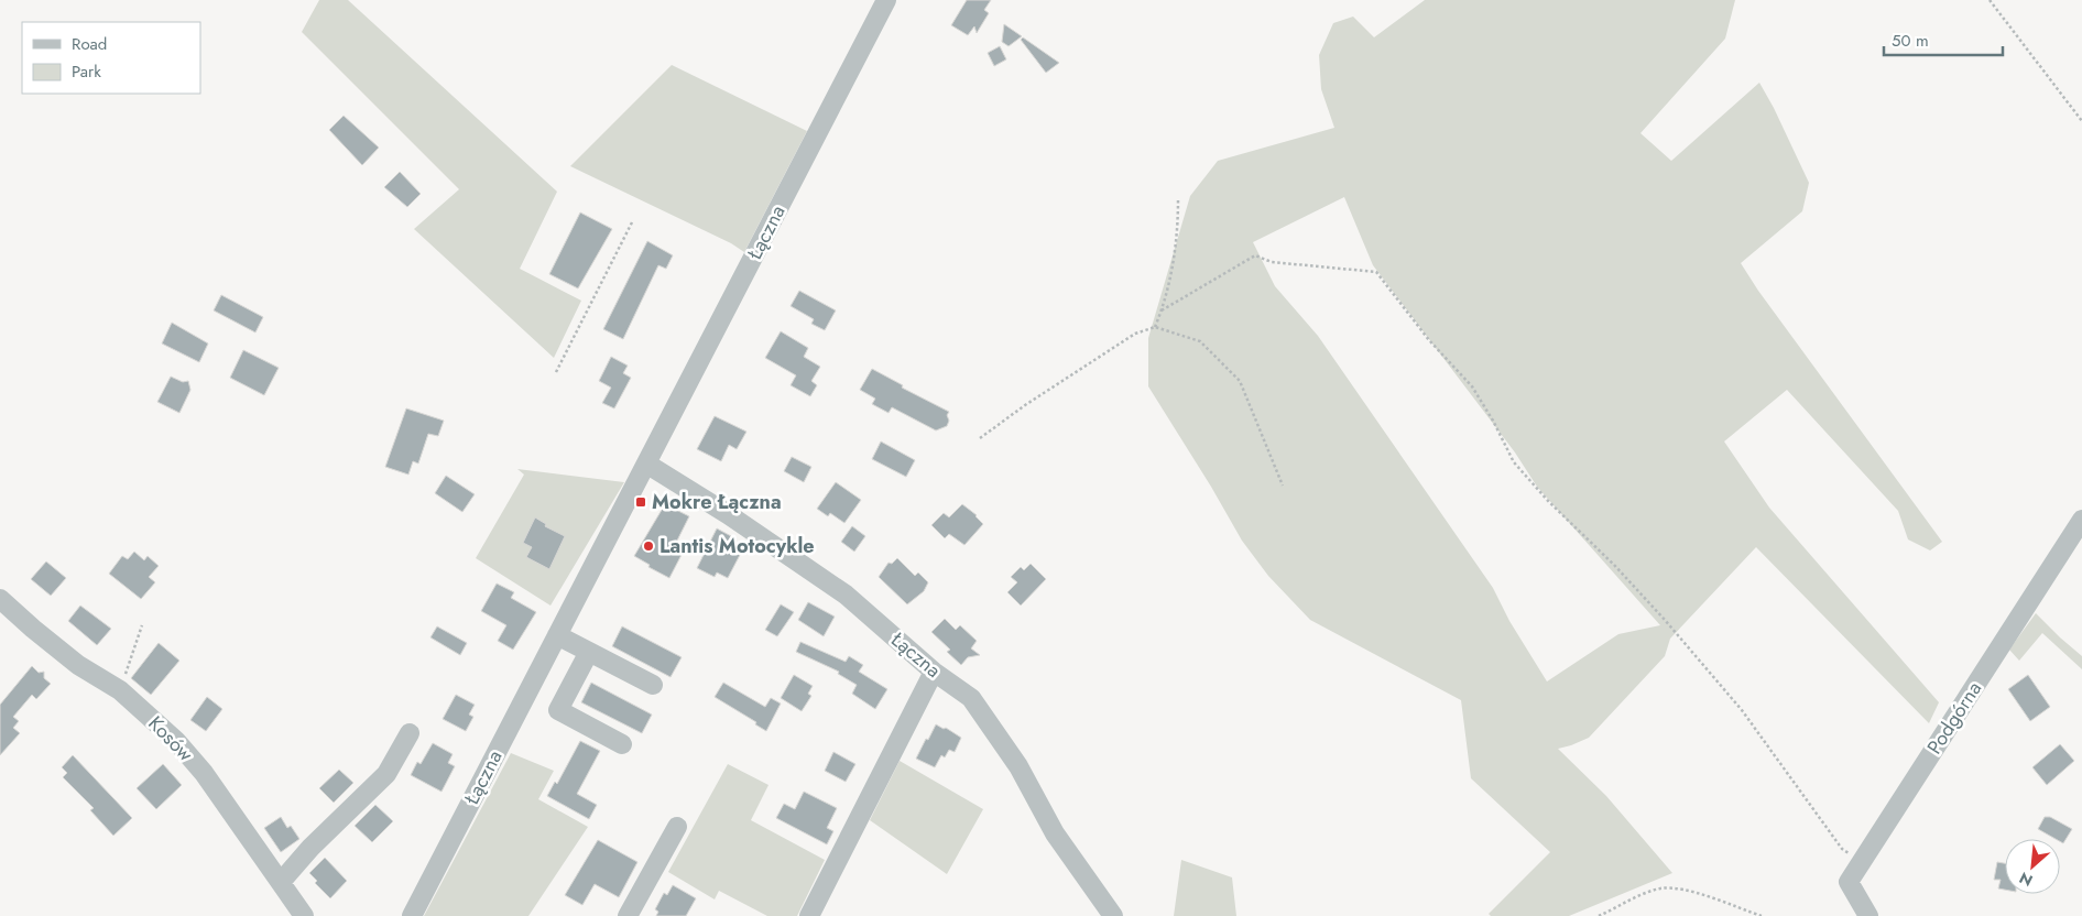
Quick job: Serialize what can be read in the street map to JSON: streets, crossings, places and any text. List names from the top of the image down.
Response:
{
  "streets": {
    "street": ["Łączna", "Podgórna", "Kosów"]
  },
  "places": {
    "transit": ["Mokre Łączna"],
    "other": ["Lantis Motocykle"]
  },
  "legend": ["Road", "Park"],
  "scale_bar": "50 m",
  "north": "bottom left"
}
